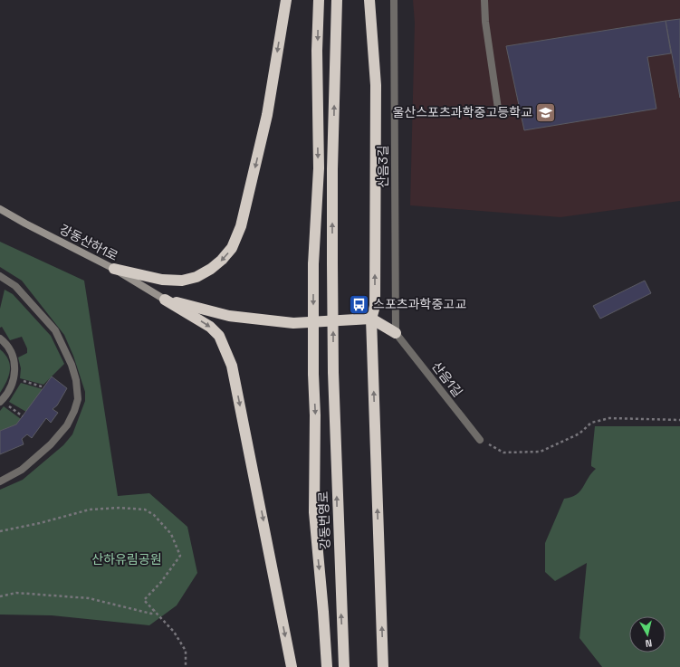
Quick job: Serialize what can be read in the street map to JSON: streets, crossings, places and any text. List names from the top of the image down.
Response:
{
  "streets": {
    "highway": ["강동번영로"],
    "street": ["산음3길", "강동산하1로", "산음1길"]
  },
  "crossings": [
    ["산음3길", "산음1길"]
  ],
  "parks": ["산하유림공원"],
  "places": {
    "school or university": ["울산스포츠과학중고등학교"],
    "bus stop": ["스포츠과학중고교"]
  },
  "north": "bottom"
}
